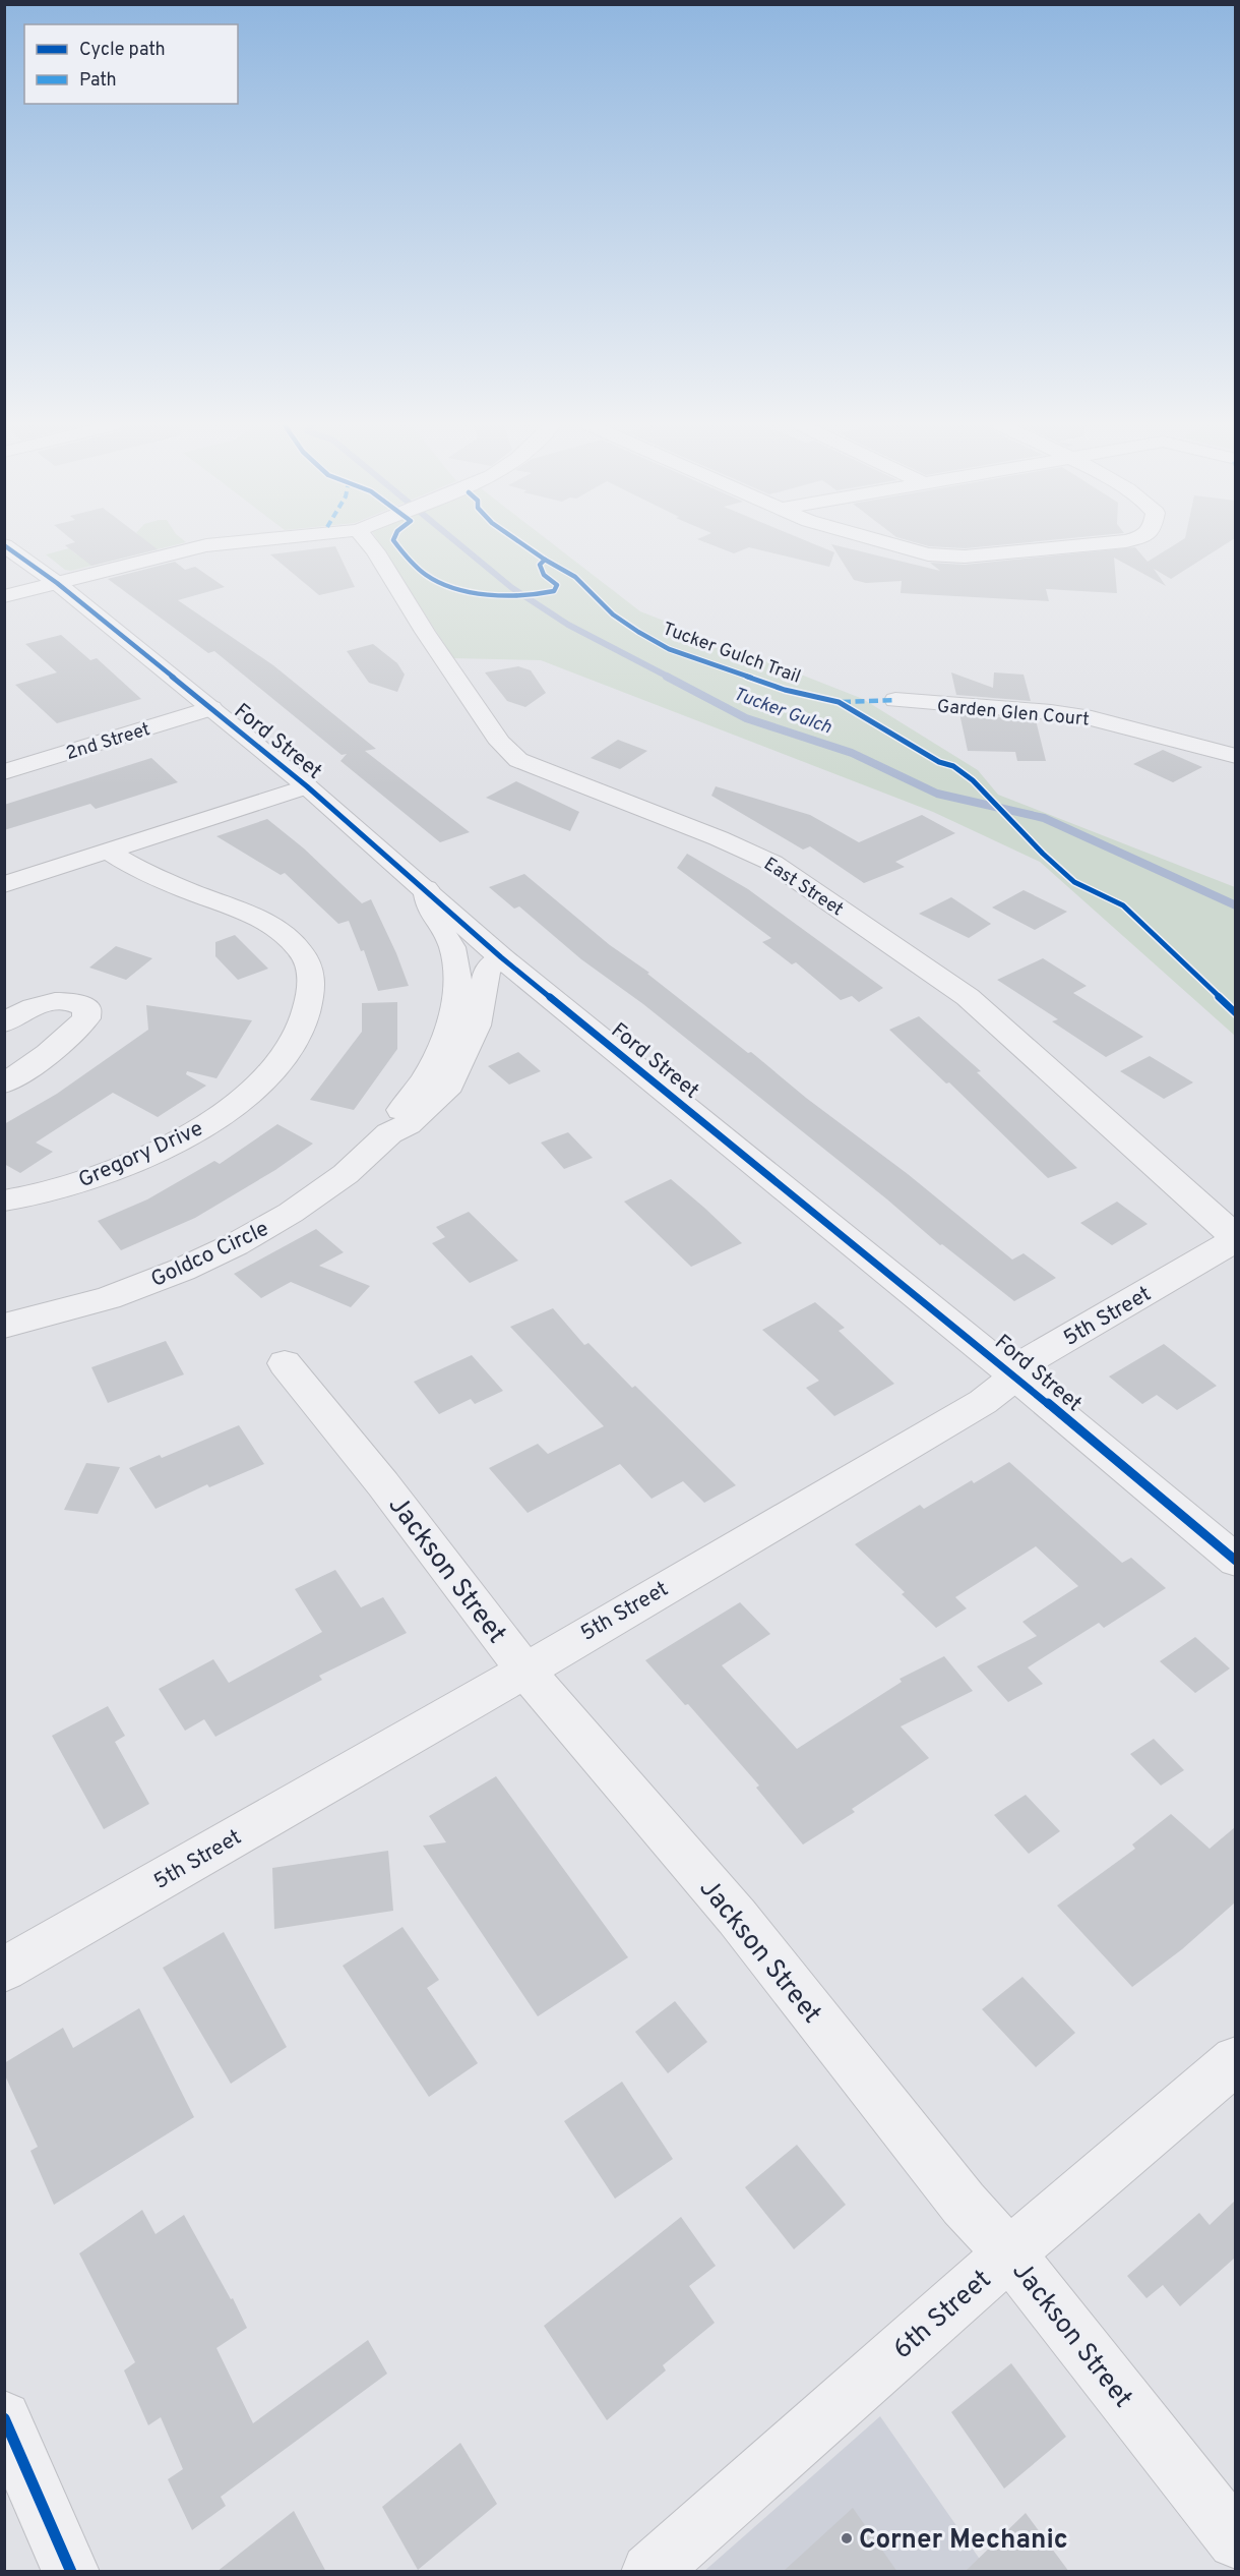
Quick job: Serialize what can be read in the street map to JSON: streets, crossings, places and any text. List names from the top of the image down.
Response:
{
  "streets": {
    "street": [
      "Garden Glen Court",
      "2nd Street",
      "Ford Street",
      "East Street",
      "Gregory Drive",
      "Goldco Circle",
      "5th Street",
      "Jackson Street",
      "6th Street"
    ],
    "cycle path": ["Tucker Gulch Trail"]
  },
  "crossings": [
    ["2nd Street", "Ford Street"],
    ["Ford Street", "Goldco Circle"],
    ["Ford Street", "5th Street"],
    ["East Street", "5th Street"],
    ["5th Street", "Jackson Street"],
    ["Jackson Street", "6th Street"]
  ],
  "water": ["Tucker Gulch"],
  "places": ["Corner Mechanic"],
  "legend": ["Cycle path", "Path"]
}
